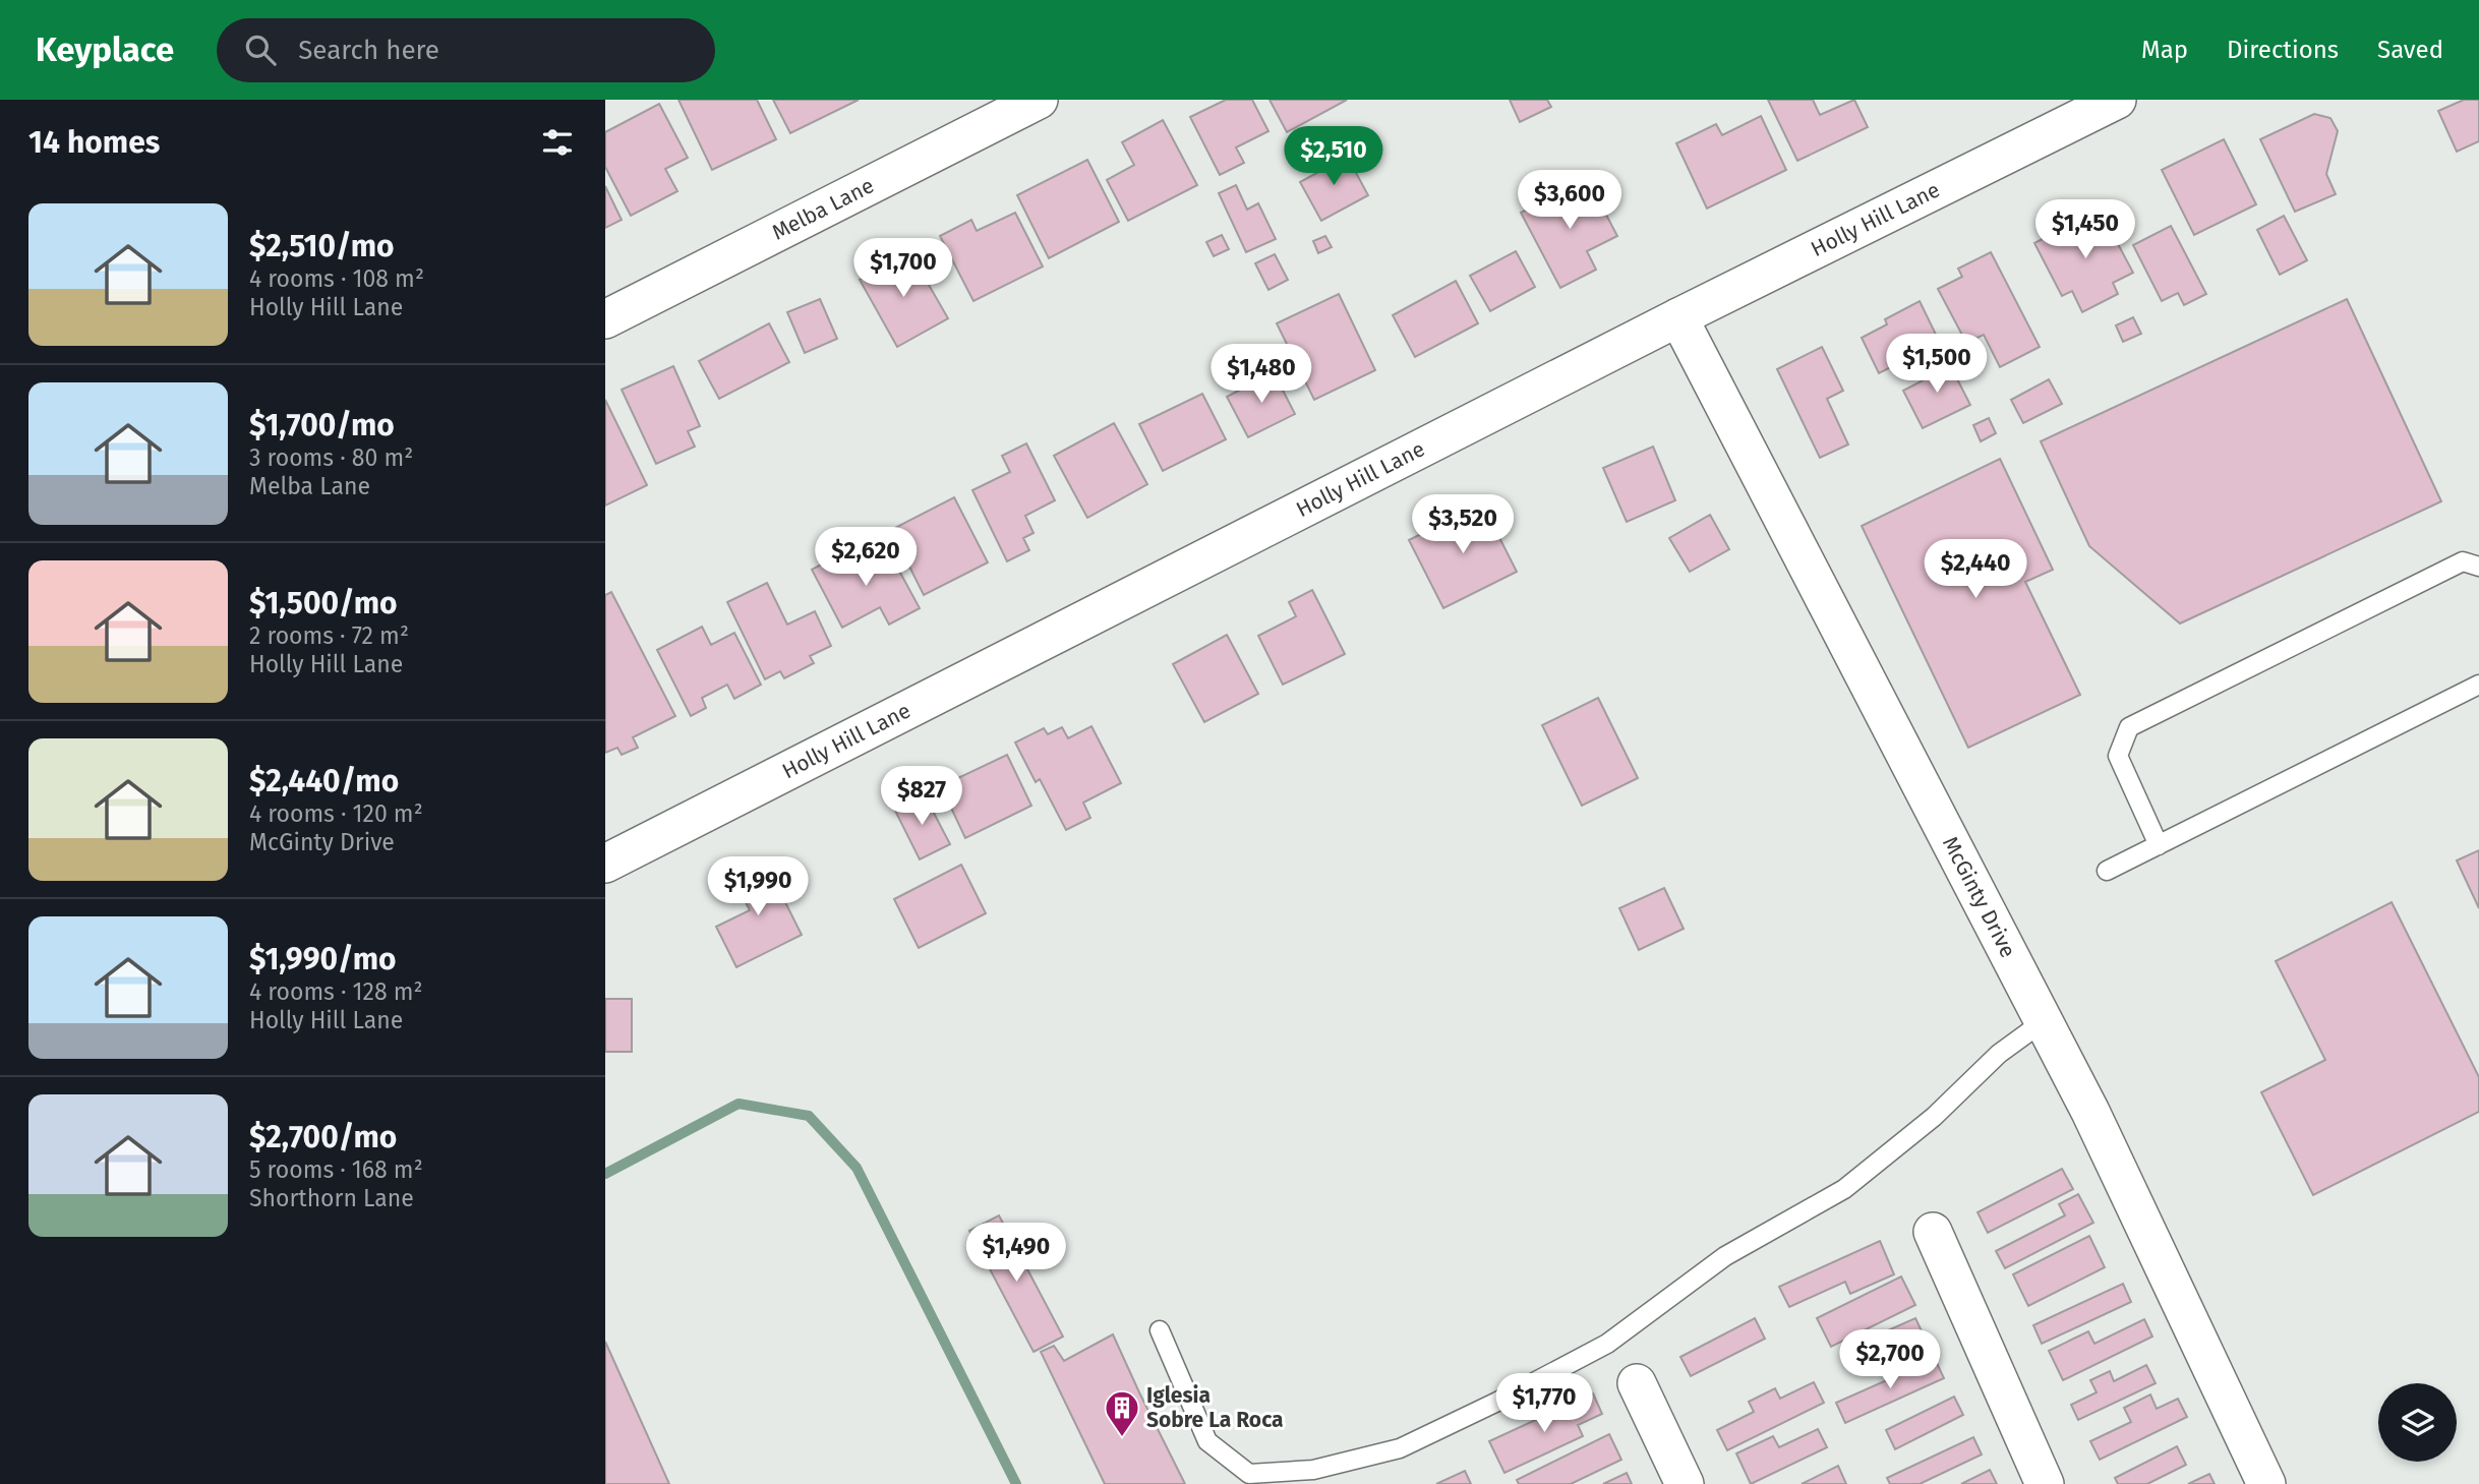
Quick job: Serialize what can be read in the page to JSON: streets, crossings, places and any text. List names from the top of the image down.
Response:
{
  "streets": {
    "street": ["Melba Lane", "Holly Hill Lane", "McGinty Drive"]
  },
  "crossings": [
    ["Holly Hill Lane", "McGinty Drive"]
  ],
  "places": {
    "building": ["Iglesia Sobre La Roca"]
  },
  "page": {
    "header": "Keyplace",
    "search": "Search here",
    "nav": ["Map", "Directions", "Saved"],
    "heading": "14 homes",
    "price": [
      "$2,510",
      "$3,600",
      "$1,450",
      "$1,700",
      "$1,500",
      "$1,480",
      "$3,520",
      "$2,620",
      "$2,440",
      "$827",
      "$1,990",
      "$1,490",
      "$2,700",
      "$1,770"
    ],
    "list": [
      {
        "name": "$2,510/mo",
        "note": "4 rooms · 108 m² · Holly Hill Lane"
      },
      {
        "name": "$1,700/mo",
        "note": "3 rooms · 80 m² · Melba Lane"
      },
      {
        "name": "$1,500/mo",
        "note": "2 rooms · 72 m² · Holly Hill Lane"
      },
      {
        "name": "$2,440/mo",
        "note": "4 rooms · 120 m² · McGinty Drive"
      },
      {
        "name": "$1,990/mo",
        "note": "4 rooms · 128 m² · Holly Hill Lane"
      },
      {
        "name": "$2,700/mo",
        "note": "5 rooms · 168 m² · Shorthorn Lane"
      }
    ]
  }
}
